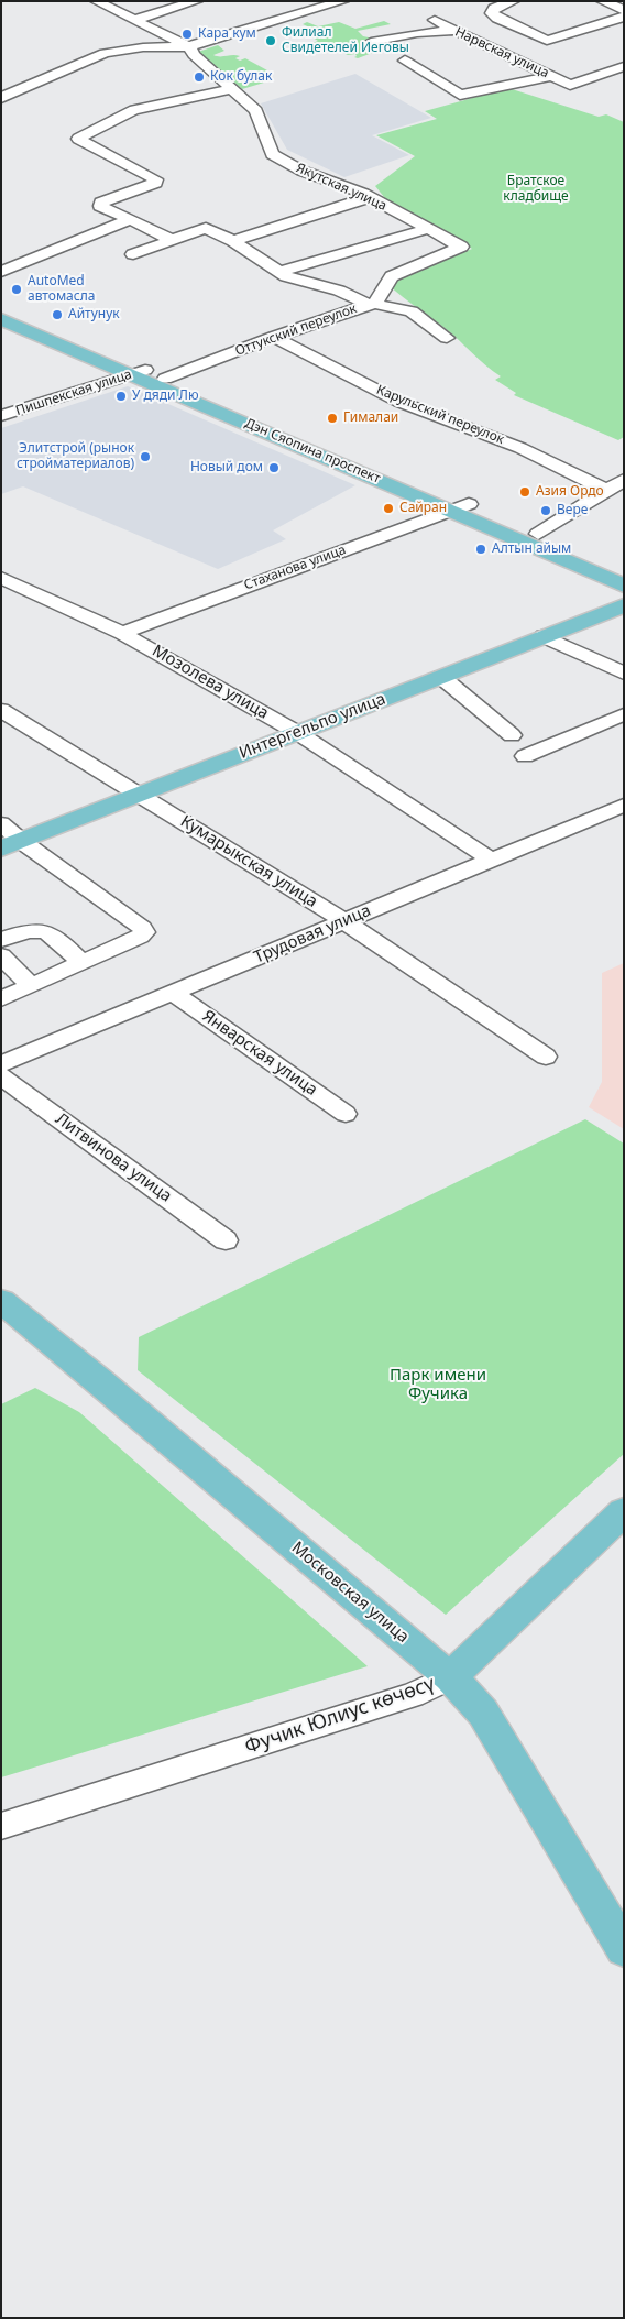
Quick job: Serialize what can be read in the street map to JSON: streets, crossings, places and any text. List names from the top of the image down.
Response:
{
  "streets": {
    "main road": [
      "Дэн Сяопина проспект",
      "Интергельпо улица",
      "Московская улица",
      "Фучик Юлиус көчөсү"
    ],
    "street": [
      "Нарвская улица",
      "Якутская улица",
      "Оттукский переулок",
      "Пишпекская улица",
      "Карульский переулок",
      "Стаханова улица",
      "Мозолева улица",
      "Кумарыкская улица",
      "Трудовая улица",
      "Январская улица",
      "Литвинова улица"
    ]
  },
  "crossings": [
    ["Якутская улица", "Оттукский переулок"],
    ["Оттукский переулок", "Карульский переулок"],
    ["Оттукский переулок", "Дэн Сяопина проспект"],
    ["Пишпекская улица", "Дэн Сяопина проспект"],
    ["Дэн Сяопина проспект", "Стаханова улица"],
    ["Стаханова улица", "Мозолева улица"],
    ["Мозолева улица", "Интергельпо улица"],
    ["Мозолева улица", "Трудовая улица"],
    ["Интергельпо улица", "Кумарыкская улица"],
    ["Кумарыкская улица", "Трудовая улица"],
    ["Трудовая улица", "Январская улица"],
    ["Московская улица", "Фучик Юлиус көчөсү"]
  ],
  "parks": ["Братское кладбище", "Парк имени Фучика"],
  "places": [
    "Кара кум",
    "Филиал Свидетелей Иеговы",
    "Кок булак",
    "AutoMed автомасла",
    "Айтунук",
    "У дяди Лю",
    "Гималаи",
    "Элитстрой (рынок стройматериалов)",
    "Новый дом",
    "Азия Ордо",
    "Сайран",
    "Вере",
    "Алтын айым"
  ]
}
